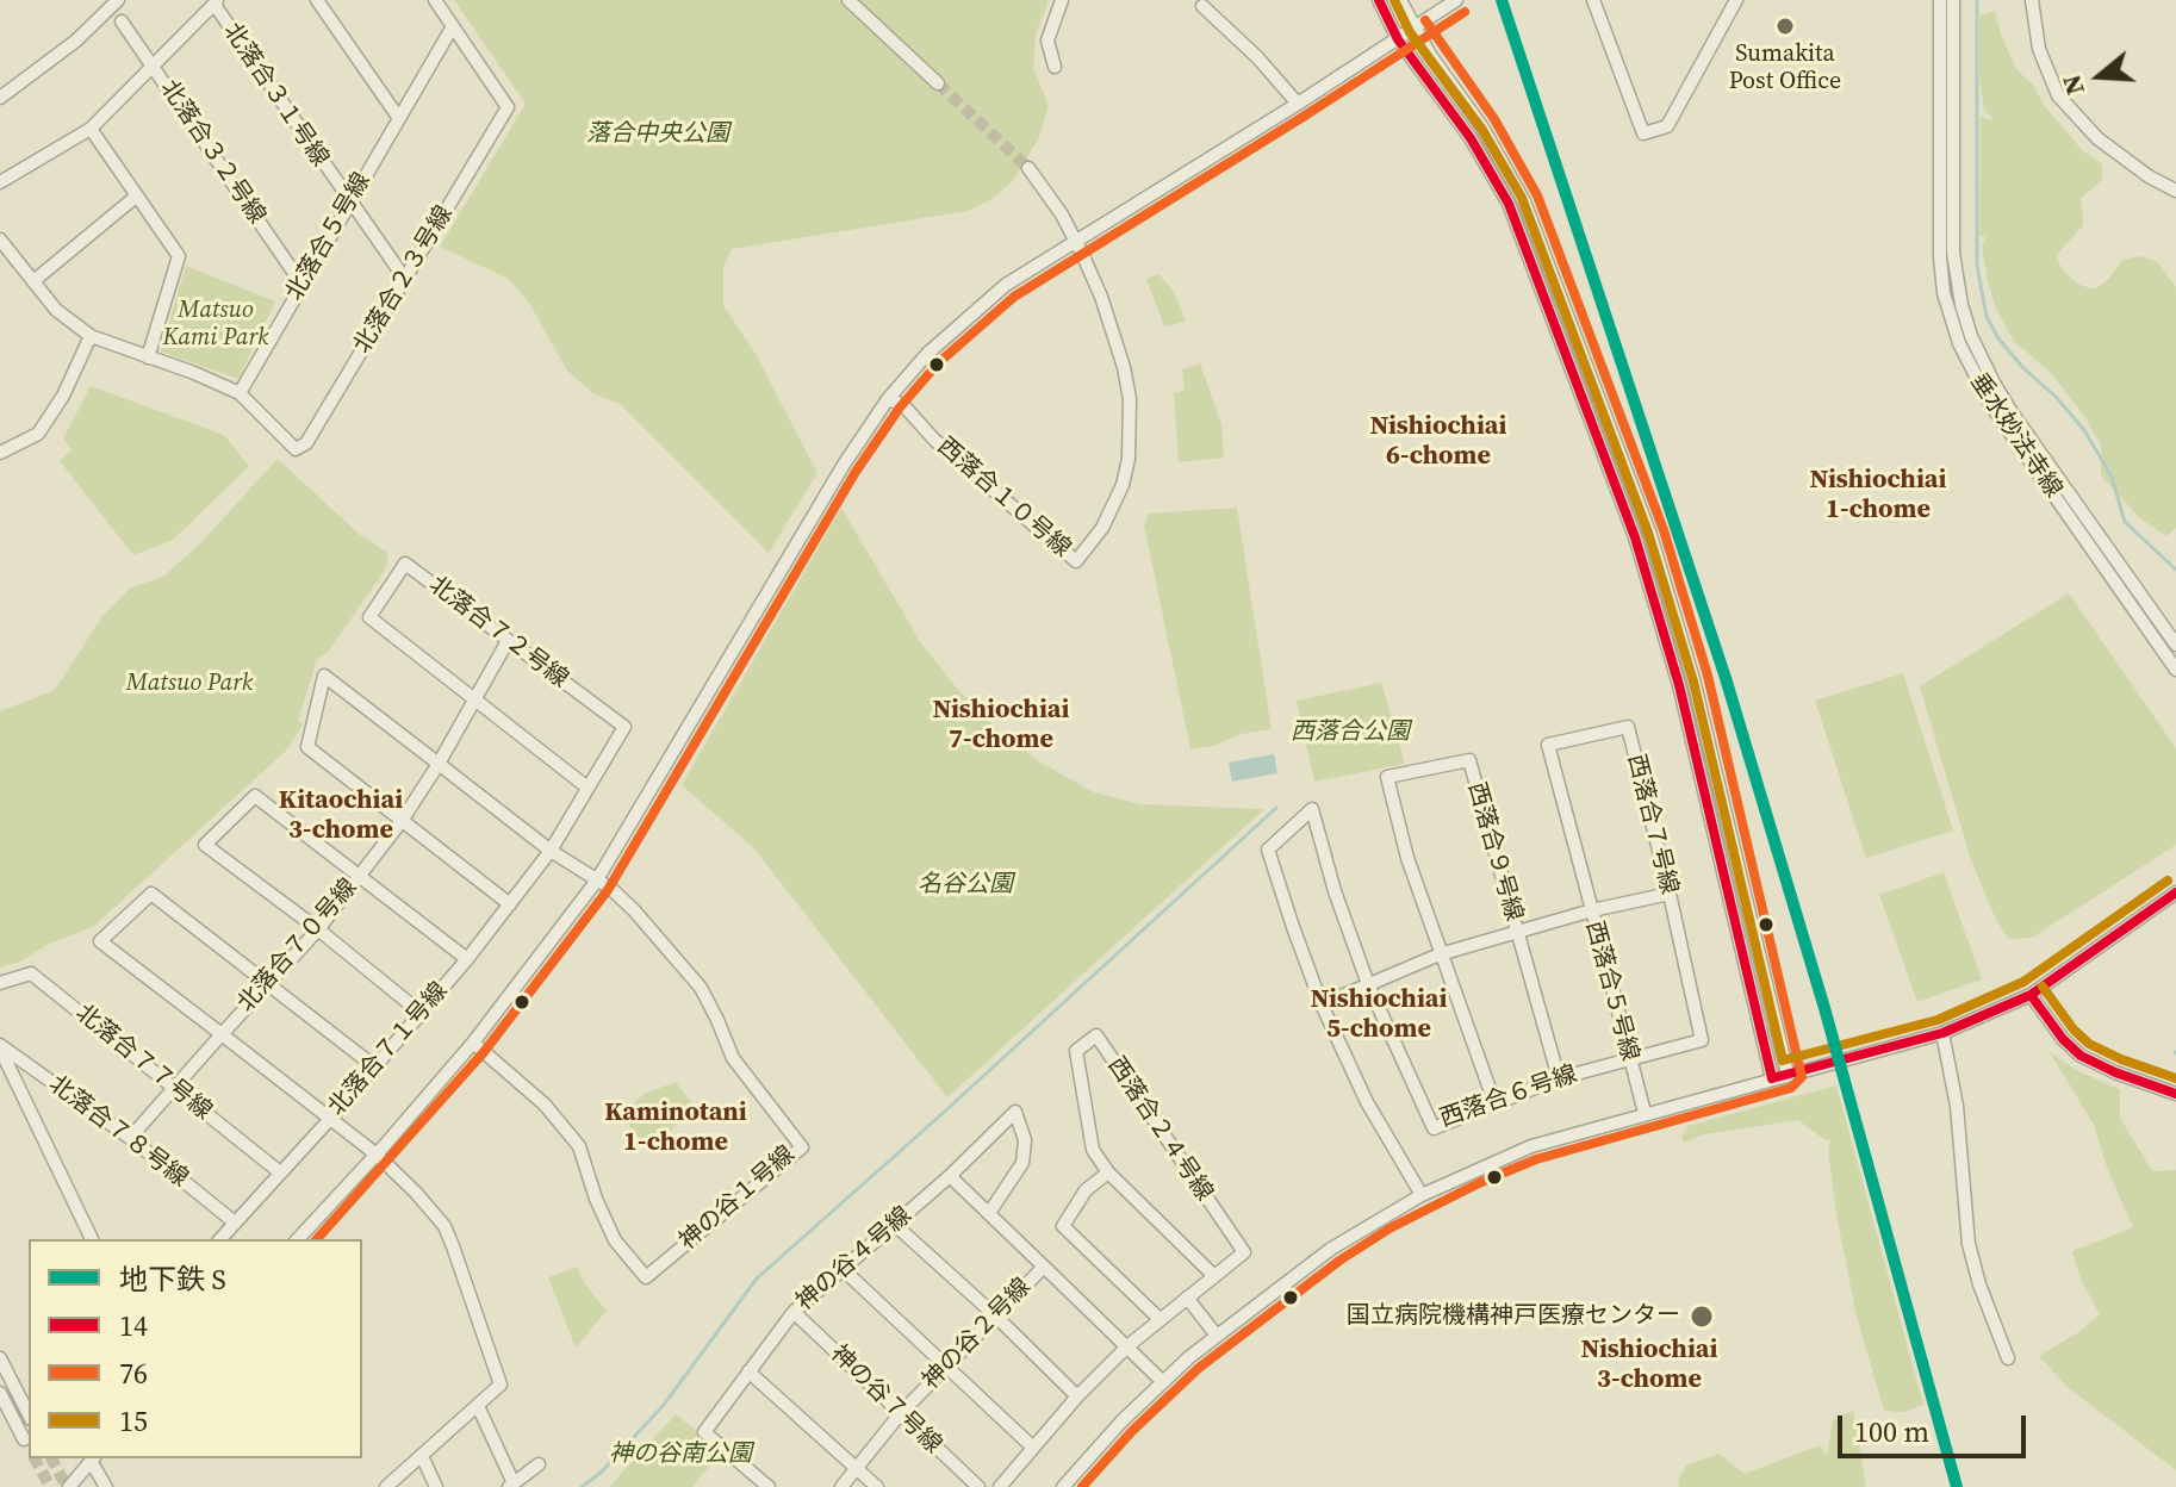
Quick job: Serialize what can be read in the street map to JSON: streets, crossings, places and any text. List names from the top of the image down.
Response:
{
  "streets": {
    "street": [
      "北落合３１号線",
      "北落合３２号線",
      "北落合５号線",
      "北落合２３号線",
      "垂水妙法寺線",
      "西落合１０号線",
      "北落合７２号線",
      "西落合７号線",
      "西落合９号線",
      "北落合７０号線",
      "西落合５号線",
      "北落合７１号線",
      "北落合７７号線",
      "西落合６号線",
      "西落合２４号線",
      "北落合７８号線",
      "神の谷１号線",
      "神の谷４号線",
      "神の谷２号線",
      "神の谷７号線"
    ]
  },
  "crossings": [
    ["北落合３１号線", "北落合５号線"],
    ["北落合３１号線", "北落合２３号線"],
    ["北落合３２号線", "北落合５号線"],
    ["北落合５号線", "北落合２３号線"],
    ["北落合７２号線", "北落合７０号線"],
    ["北落合７２号線", "北落合７１号線"],
    ["西落合７号線", "西落合５号線"],
    ["西落合７号線", "西落合６号線"],
    ["西落合９号線", "西落合５号線"],
    ["西落合９号線", "西落合６号線"],
    ["北落合７０号線", "北落合７１号線"],
    ["西落合５号線", "西落合６号線"],
    ["北落合７１号線", "北落合７７号線"],
    ["北落合７１号線", "北落合７８号線"],
    ["西落合２４号線", "神の谷２号線"],
    ["神の谷４号線", "神の谷７号線"],
    ["神の谷２号線", "神の谷７号線"]
  ],
  "districts": [
    "Nishiochiai 6-chome",
    "Nishiochiai 1-chome",
    "Nishiochiai 7-chome",
    "Kitaochiai 3-chome",
    "Nishiochiai 5-chome",
    "Kaminotani 1-chome",
    "Nishiochiai 3-chome"
  ],
  "parks": [
    "落合中央公園",
    "Matsuo Kami Park",
    "Matsuo Park",
    "西落合公園",
    "名谷公園",
    "神の谷南公園"
  ],
  "places": ["Sumakita Post Office", "国立病院機構神戸医療センター"],
  "lines": [
    "metro line S",
    "transit line 14",
    "transit line 15",
    "transit line 76"
  ],
  "legend": [
    "地下鉄 S",
    "14",
    "76",
    "15"
  ],
  "scale_bar": "100 m",
  "north": "left"
}
